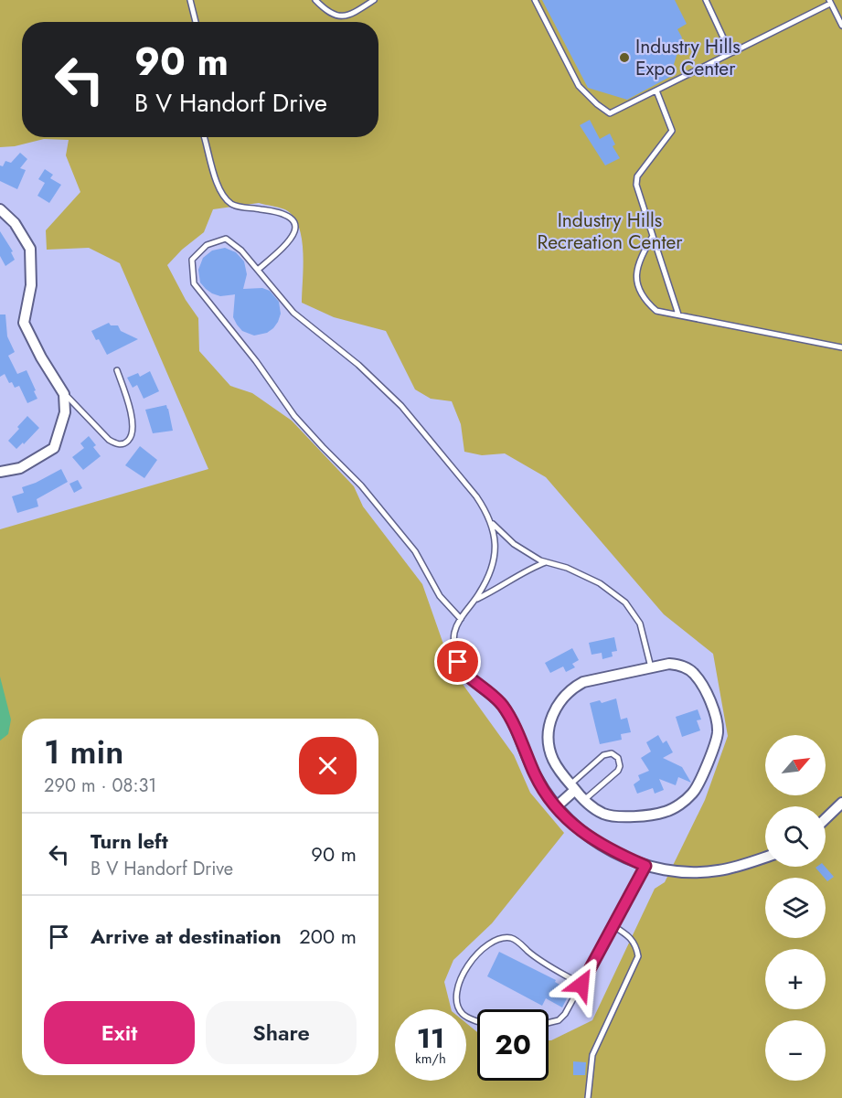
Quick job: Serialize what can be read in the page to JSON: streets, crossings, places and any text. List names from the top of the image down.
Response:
{
  "parks": ["Industry Hills Recreation Center"],
  "places": ["Industry Hills Expo Center"],
  "north": "top right",
  "page": {
    "turn": ["90 m", "B V Handorf Drive"],
    "heading": ["1 min", "290 m · 08:31"],
    "map_buttons": ["+", "−"],
    "list": [
      {
        "name": "Turn left",
        "note": "B V Handorf Drive",
        "value": "90 m"
      },
      {
        "name": "Arrive at destination",
        "value": "200 m"
      }
    ],
    "buttons": ["Exit", "Share"],
    "speed": "11 km/h",
    "limit": "20"
  }
}
